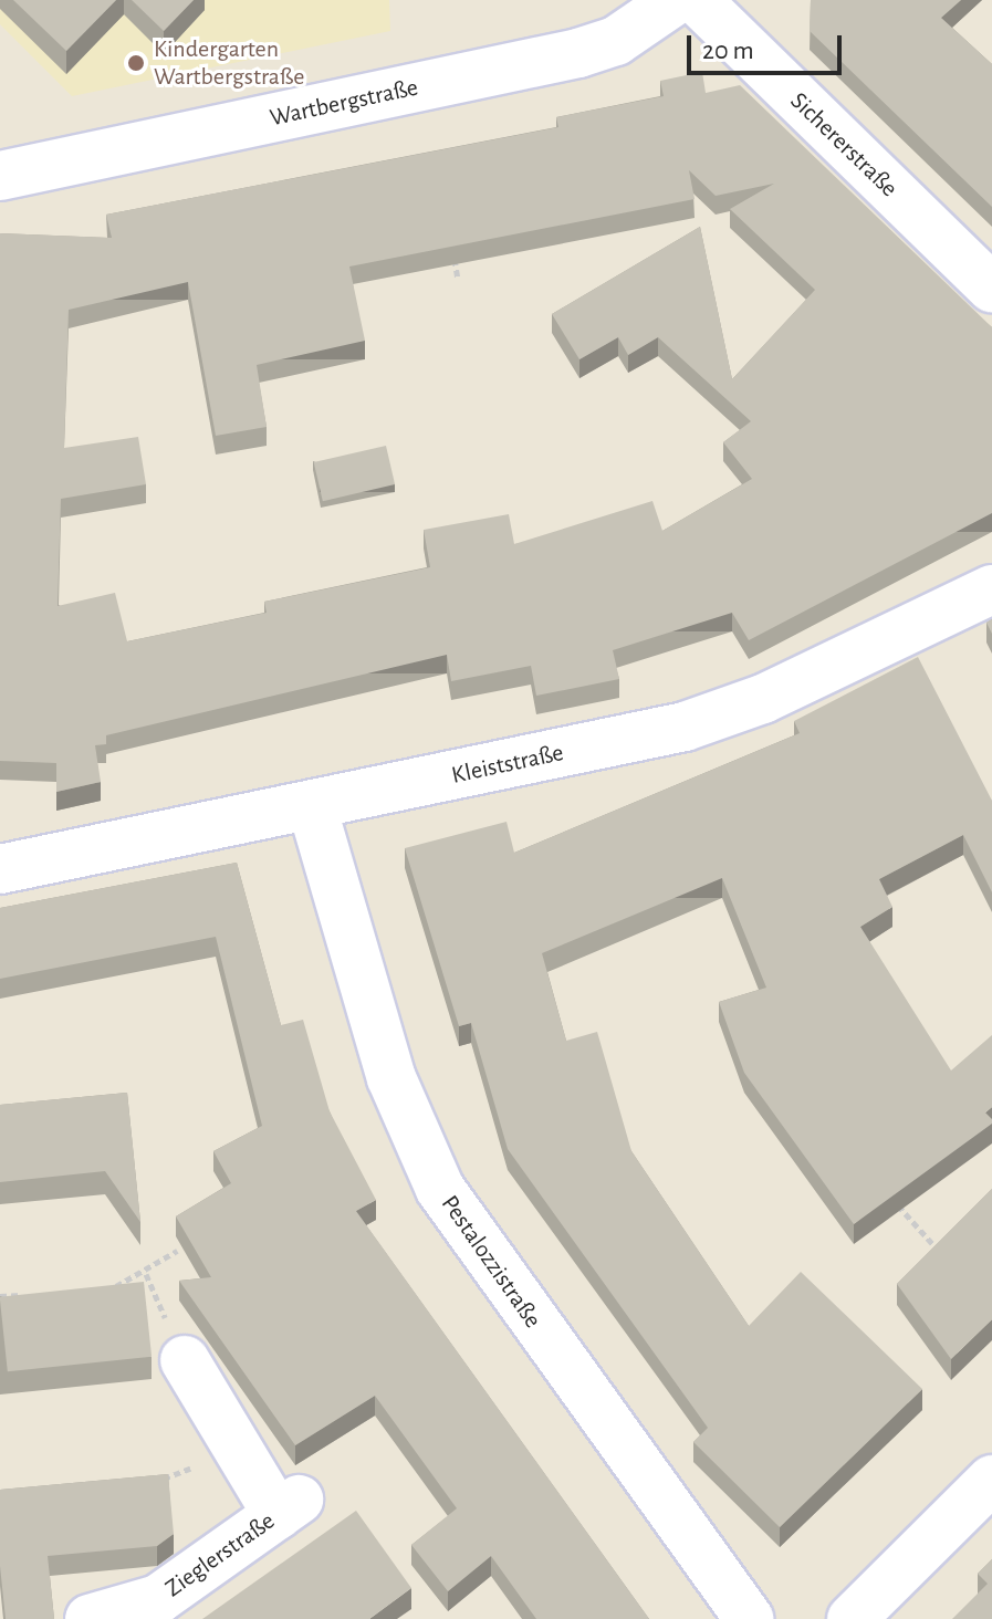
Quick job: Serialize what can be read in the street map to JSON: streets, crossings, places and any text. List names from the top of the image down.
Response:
{
  "streets": {
    "street": [
      "Wartbergstraße",
      "Sichererstraße",
      "Kleiststraße",
      "Pestalozzistraße",
      "Zieglerstraße"
    ]
  },
  "crossings": [
    ["Kleiststraße", "Pestalozzistraße"]
  ],
  "places": ["Kindergarten Wartbergstraße"],
  "scale_bar": "20 m"
}
